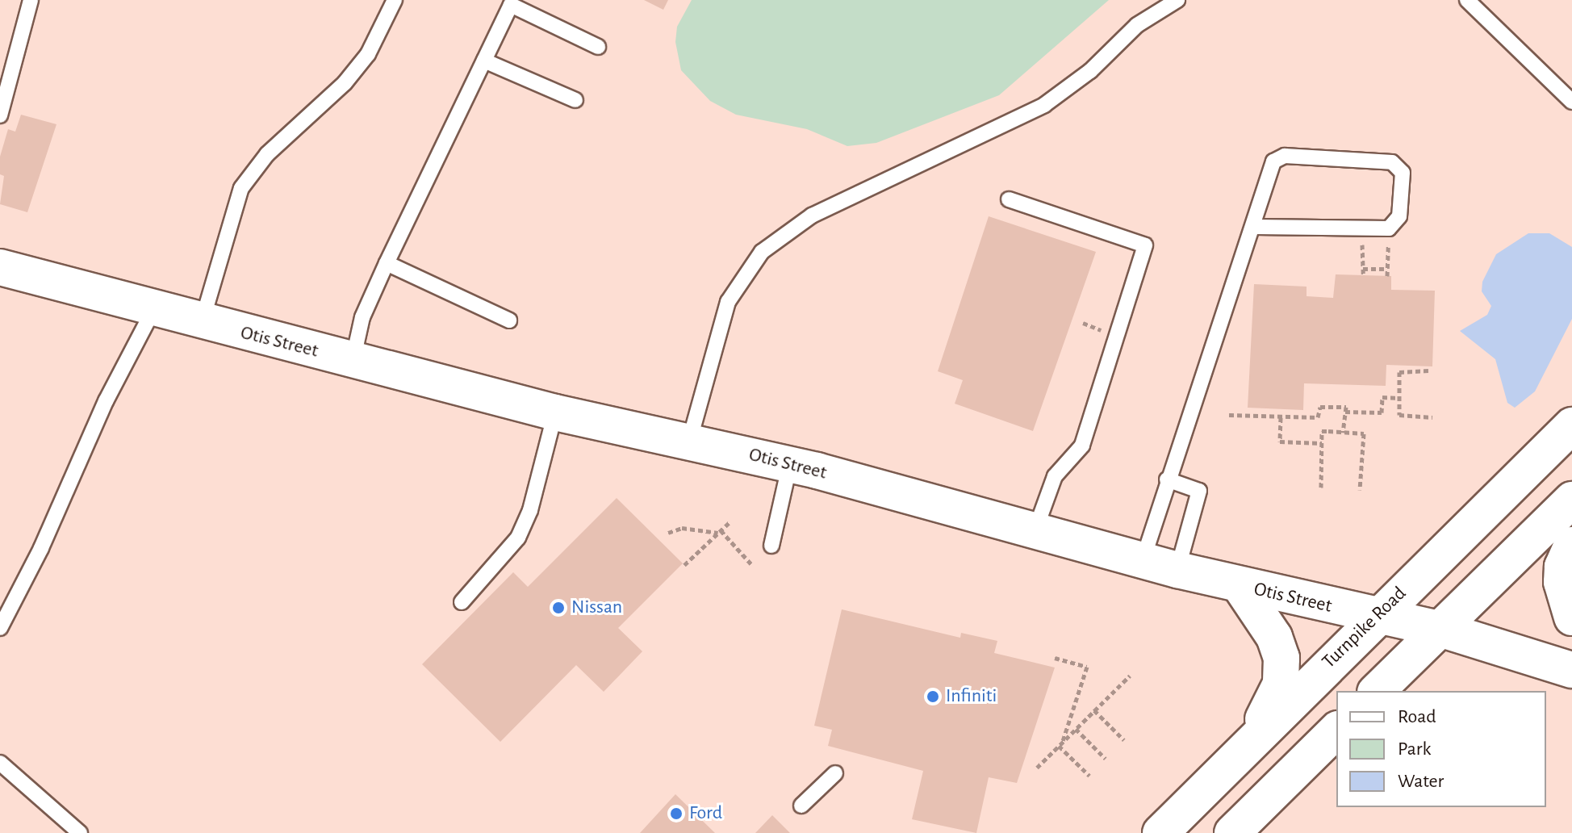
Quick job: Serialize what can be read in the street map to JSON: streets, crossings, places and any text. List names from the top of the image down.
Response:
{
  "streets": {
    "main road": ["Otis Street", "Turnpike Road"]
  },
  "crossings": [
    ["Otis Street", "Turnpike Road"]
  ],
  "places": ["Nissan", "Infiniti", "Ford"],
  "legend": ["Road", "Park", "Water"]
}
